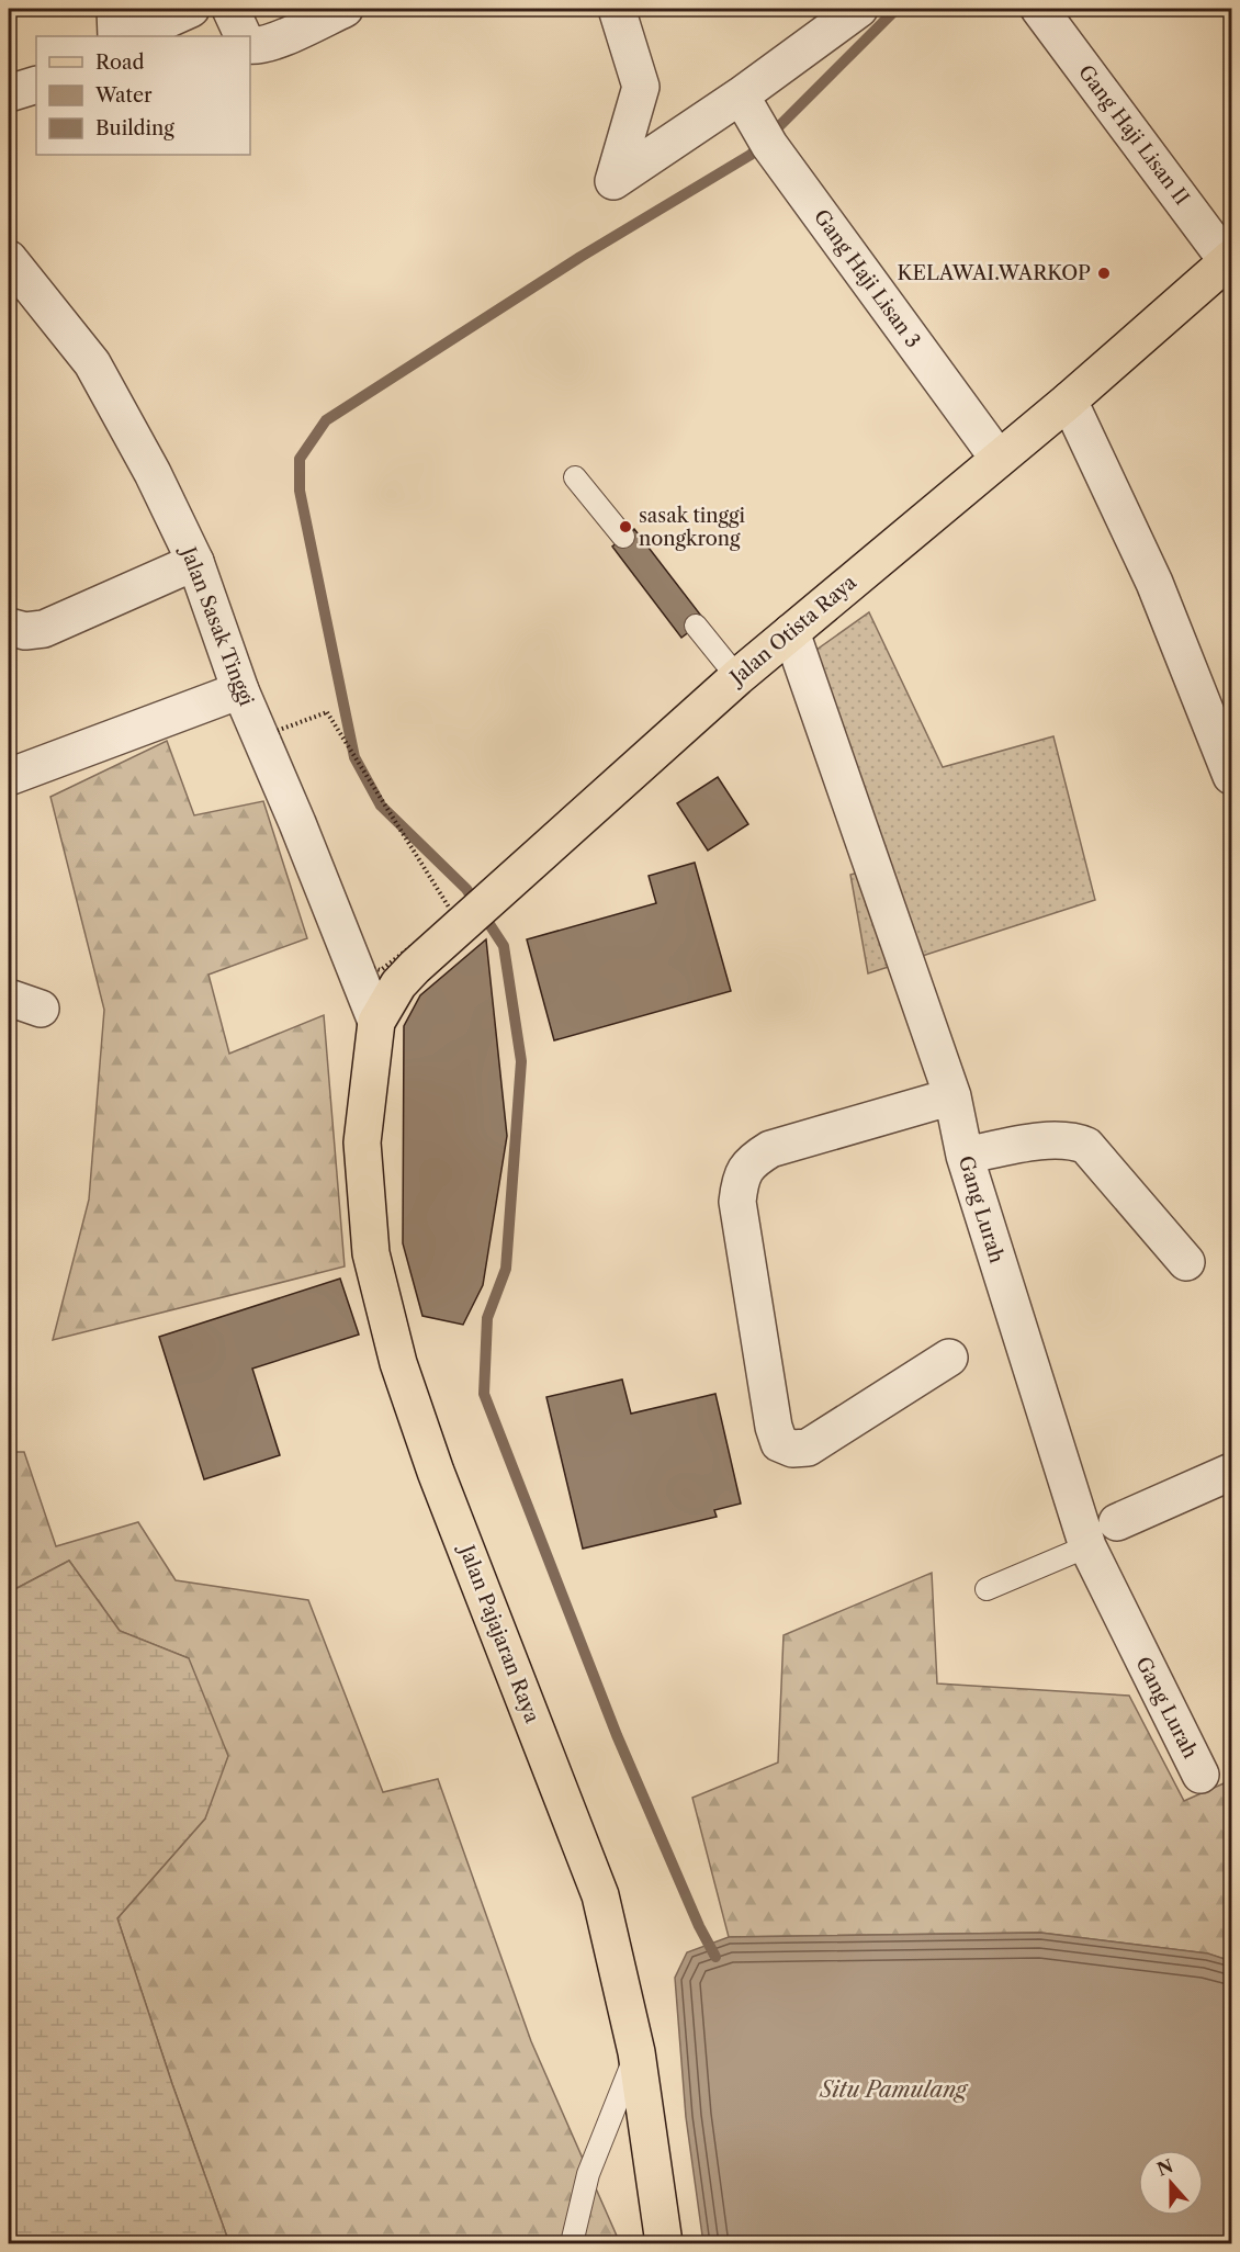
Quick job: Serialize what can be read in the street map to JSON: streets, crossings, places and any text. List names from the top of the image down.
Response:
{
  "streets": {
    "main road": ["Jalan Otista Raya", "Jalan Pajajaran Raya"],
    "street": [
      "Gang Haji Lisan II",
      "Gang Haji Lisan 3",
      "Jalan Sasak Tinggi",
      "Gang Lurah"
    ]
  },
  "crossings": [
    ["Gang Haji Lisan II", "Jalan Otista Raya"],
    ["Gang Haji Lisan 3", "Jalan Otista Raya"],
    ["Jalan Sasak Tinggi", "Jalan Otista Raya"],
    ["Jalan Sasak Tinggi", "Jalan Pajajaran Raya"],
    ["Jalan Otista Raya", "Gang Lurah"],
    ["Jalan Otista Raya", "Jalan Pajajaran Raya"]
  ],
  "water": ["Situ Pamulang"],
  "places": ["KELAWAI.WARKOP", "sasak tinggi nongkrong"],
  "legend": ["Road", "Water", "Building"],
  "north": "top"
}
